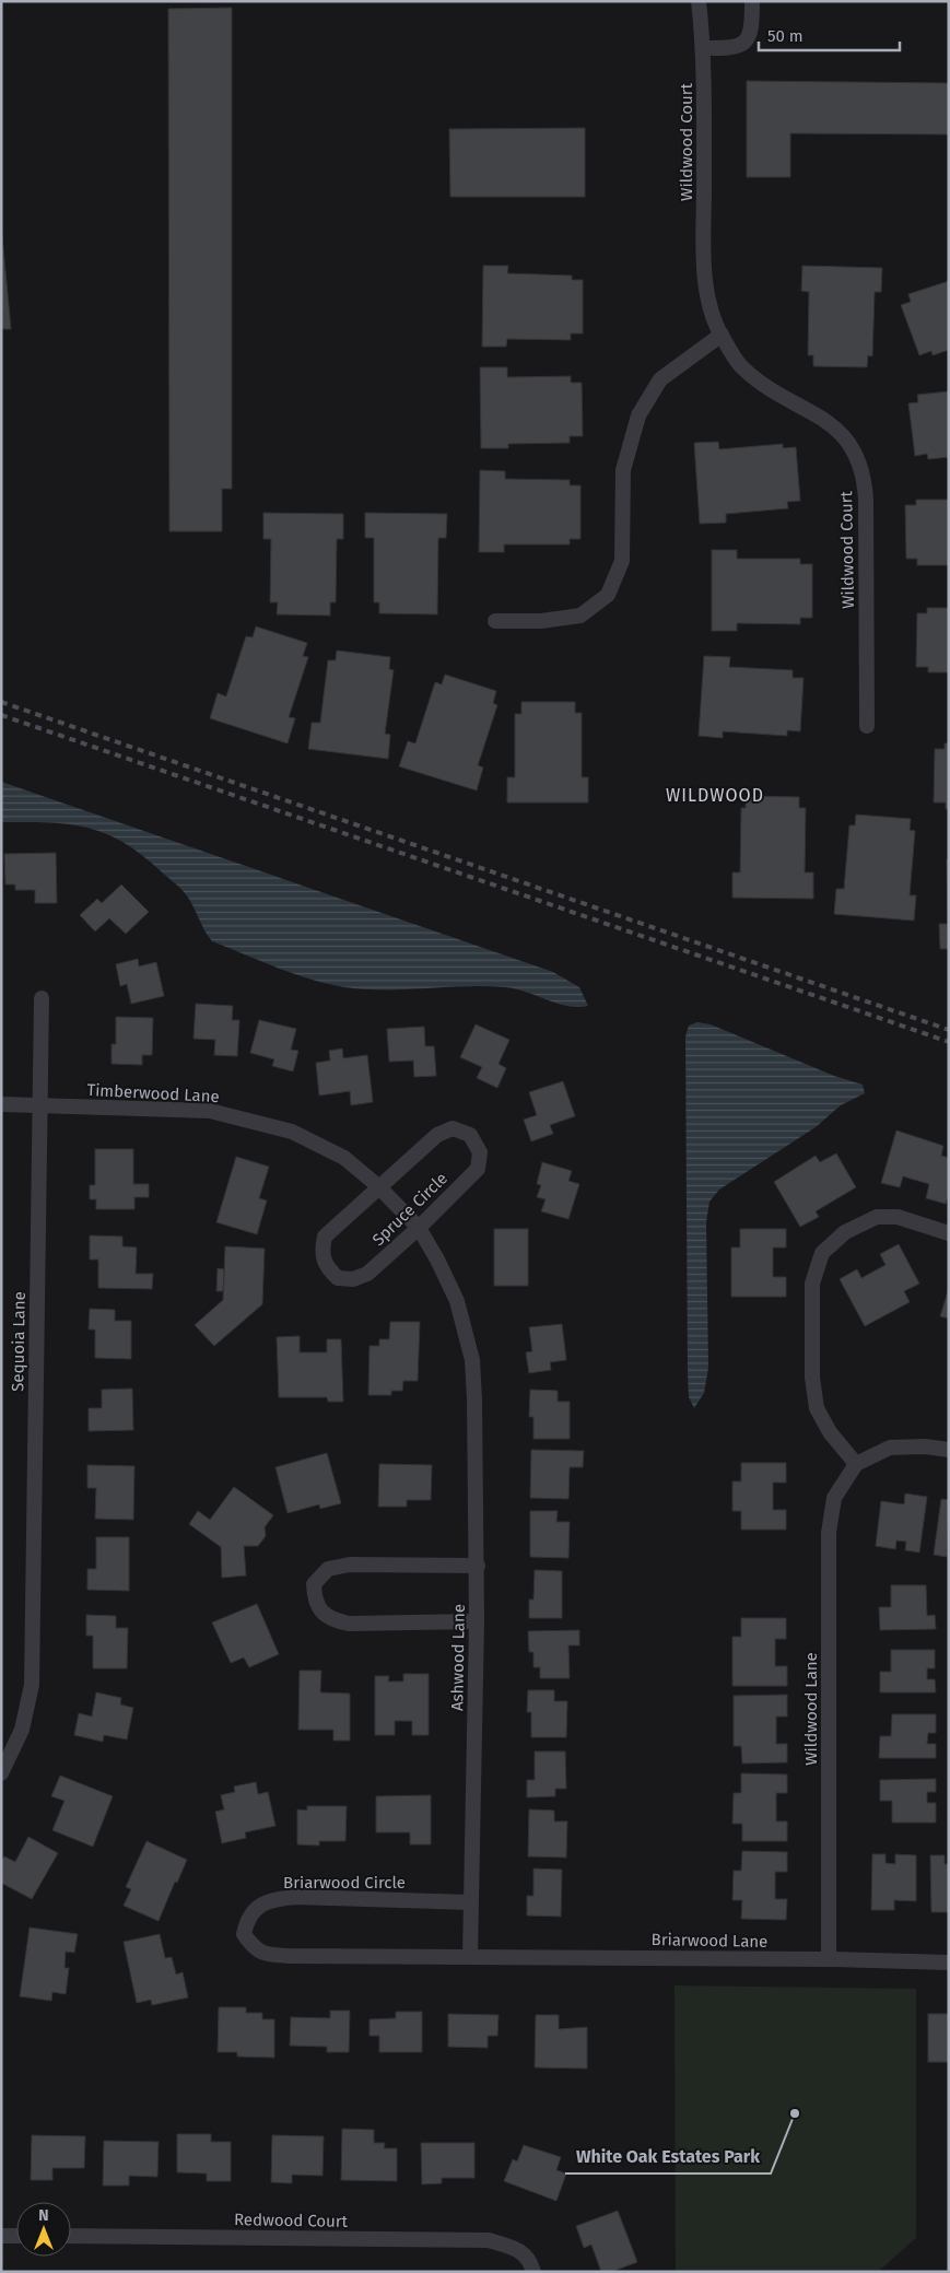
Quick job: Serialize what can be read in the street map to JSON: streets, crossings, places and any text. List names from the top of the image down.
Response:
{
  "streets": {
    "street": [
      "Wildwood Court",
      "Timberwood Lane",
      "Spruce Circle",
      "Sequoia Lane",
      "Ashwood Lane",
      "Wildwood Lane",
      "Briarwood Circle",
      "Briarwood Lane",
      "Redwood Court"
    ]
  },
  "crossings": [
    ["Timberwood Lane", "Spruce Circle"],
    ["Timberwood Lane", "Sequoia Lane"],
    ["Timberwood Lane", "Ashwood Lane"],
    ["Ashwood Lane", "Briarwood Circle"],
    ["Ashwood Lane", "Briarwood Lane"],
    ["Wildwood Lane", "Briarwood Lane"],
    ["Briarwood Circle", "Briarwood Lane"]
  ],
  "districts": ["WILDWOOD"],
  "places": ["White Oak Estates Park"],
  "scale_bar": "50 m",
  "north": "top"
}
